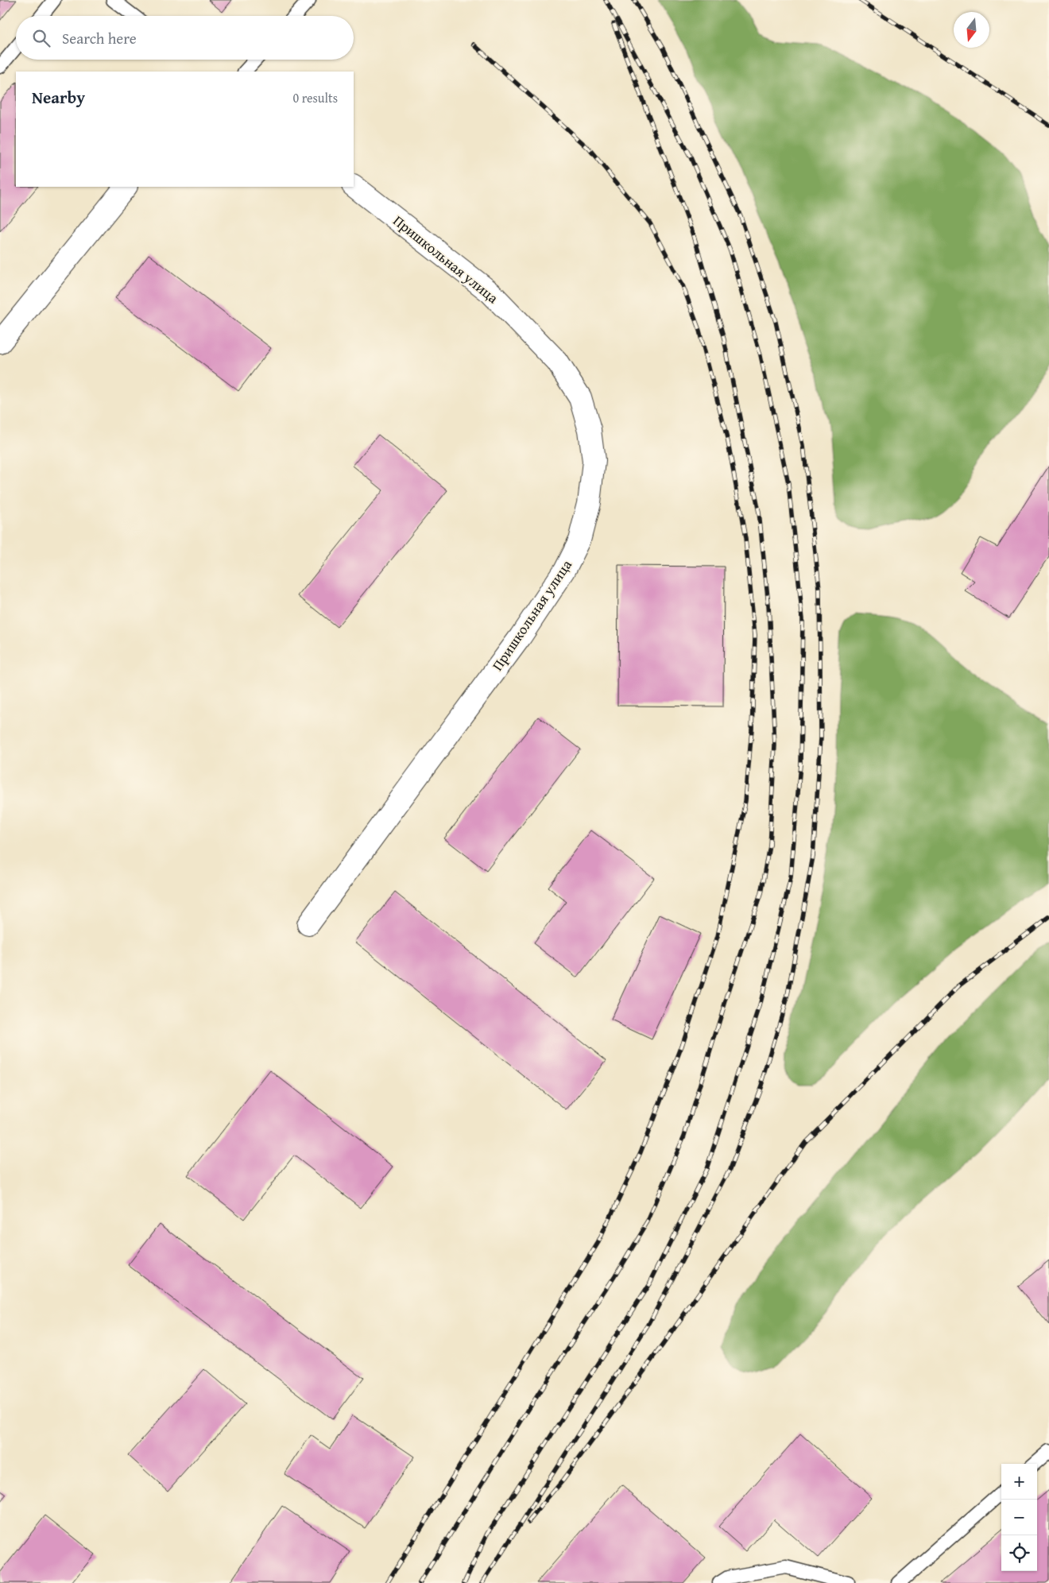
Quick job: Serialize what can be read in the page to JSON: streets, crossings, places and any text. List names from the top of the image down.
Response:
{
  "streets": {
    "street": ["Пришкольная улица"]
  },
  "north": "bottom",
  "page": {
    "search": "Search here",
    "heading": ["Nearby", "0 results"],
    "map_buttons": ["+", "−"]
  }
}
